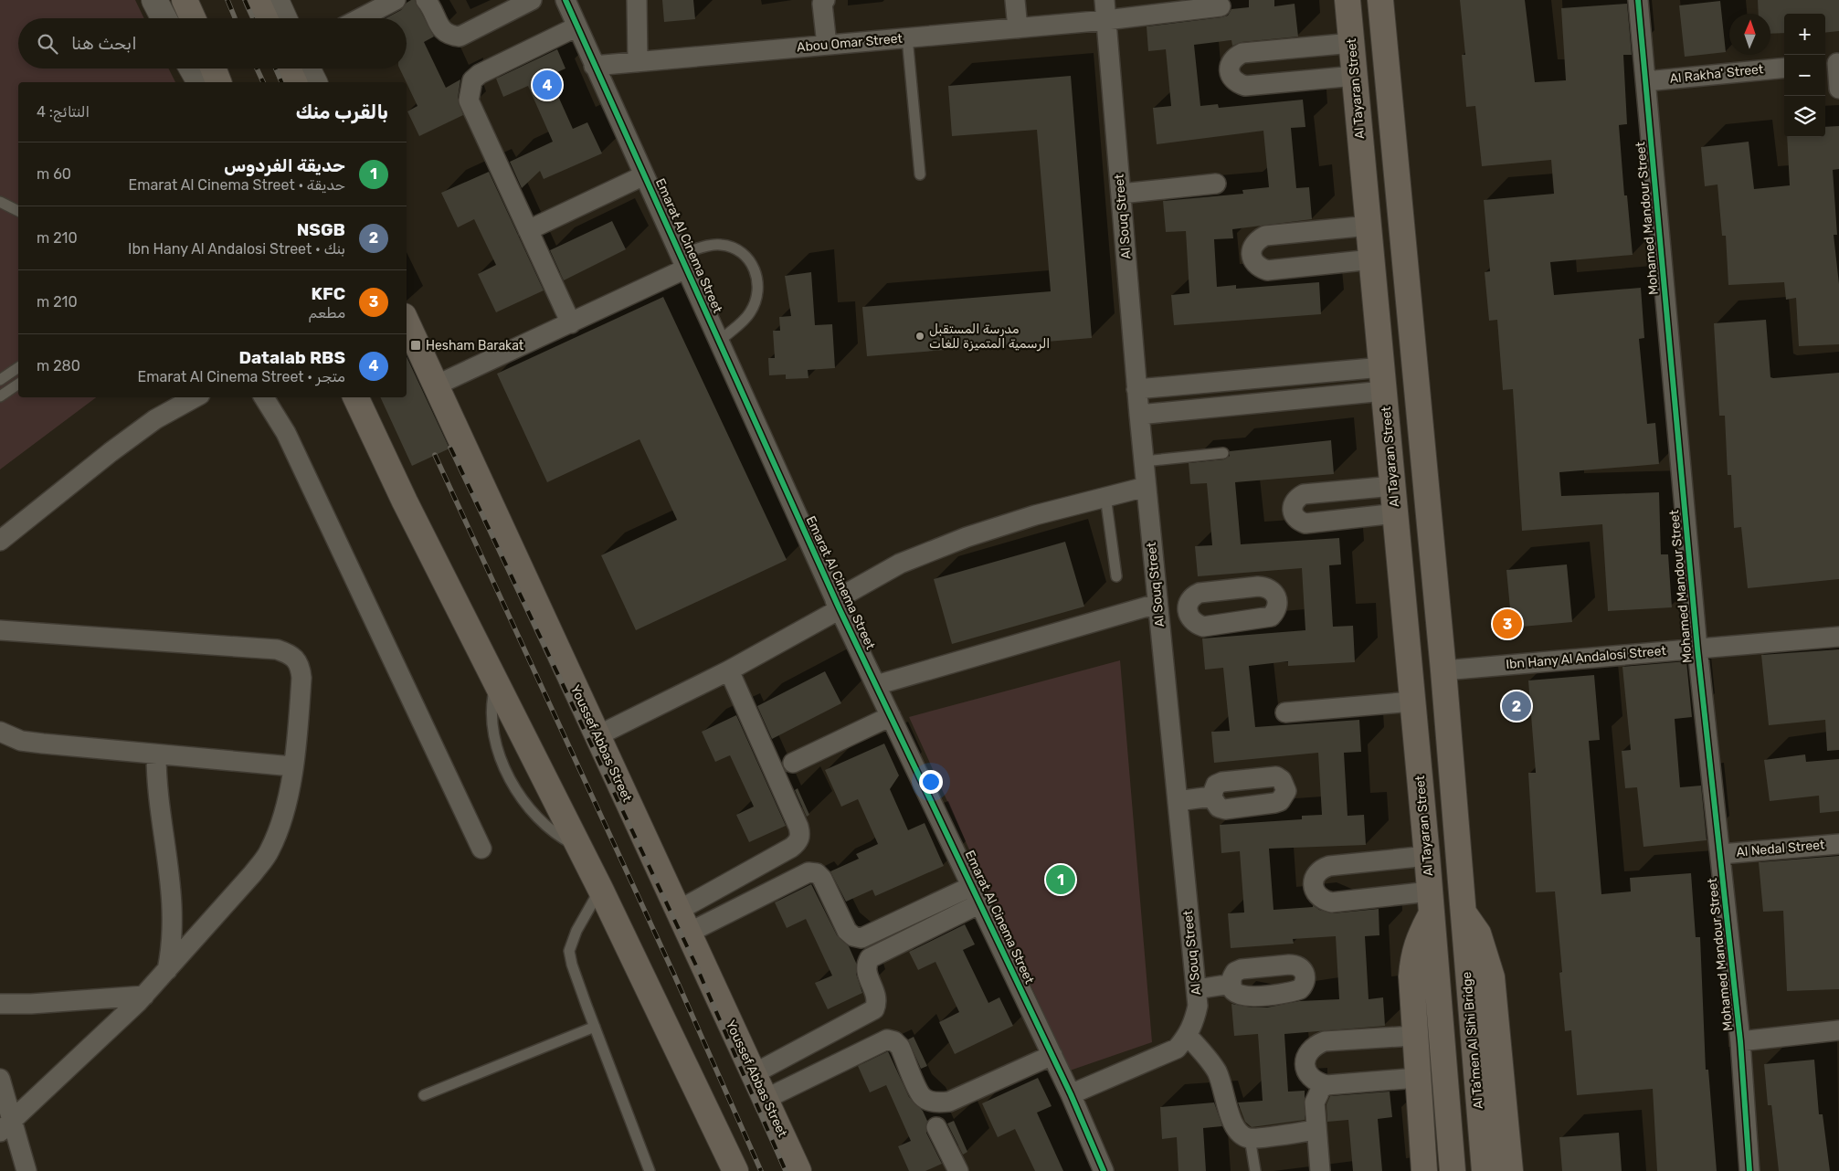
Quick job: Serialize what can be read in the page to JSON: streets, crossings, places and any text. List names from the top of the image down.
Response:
{
  "streets": {
    "main road": ["Al Tayaran Street", "Youssef Abbas Street", "Al Ta'men Al Sihi Bridge"],
    "street": [
      "Abou Omar Street",
      "Al Rakha' Street",
      "Al Souq Street",
      "Mohamed Mandour Street",
      "Emarat Al Cinema Street",
      "Ibn Hany Al Andalosi Street",
      "Al Nedal Street"
    ]
  },
  "crossings": [
    ["Abou Omar Street", "Al Souq Street"],
    ["Abou Omar Street", "Emarat Al Cinema Street"],
    ["Al Rakha' Street", "Mohamed Mandour Street"],
    ["Al Souq Street", "Emarat Al Cinema Street"],
    ["Mohamed Mandour Street", "Ibn Hany Al Andalosi Street"],
    ["Mohamed Mandour Street", "Al Nedal Street"]
  ],
  "places": {
    "other": ["مدرسة المستقبل الرسمية المتميزة للغات"],
    "transit": ["Hesham Barakat"]
  },
  "north": "top",
  "page": {
    "map_buttons": ["+", "−"],
    "search": "ابحث هنا",
    "pins": [
      "4",
      "3",
      "2",
      "1"
    ],
    "heading": ["بالقرب منك", "النتائج: 4"],
    "list": [
      {
        "mark": "1",
        "name": "حديقة الفردوس",
        "note": "حديقة · Emarat Al Cinema Street",
        "value": "60 m"
      },
      {
        "mark": "2",
        "name": "NSGB",
        "note": "بنك · Ibn Hany Al Andalosi Street",
        "value": "210 m"
      },
      {
        "mark": "3",
        "name": "KFC",
        "note": "مطعم",
        "value": "210 m"
      },
      {
        "mark": "4",
        "name": "Datalab RBS",
        "note": "متجر · Emarat Al Cinema Street",
        "value": "280 m"
      }
    ]
  }
}
